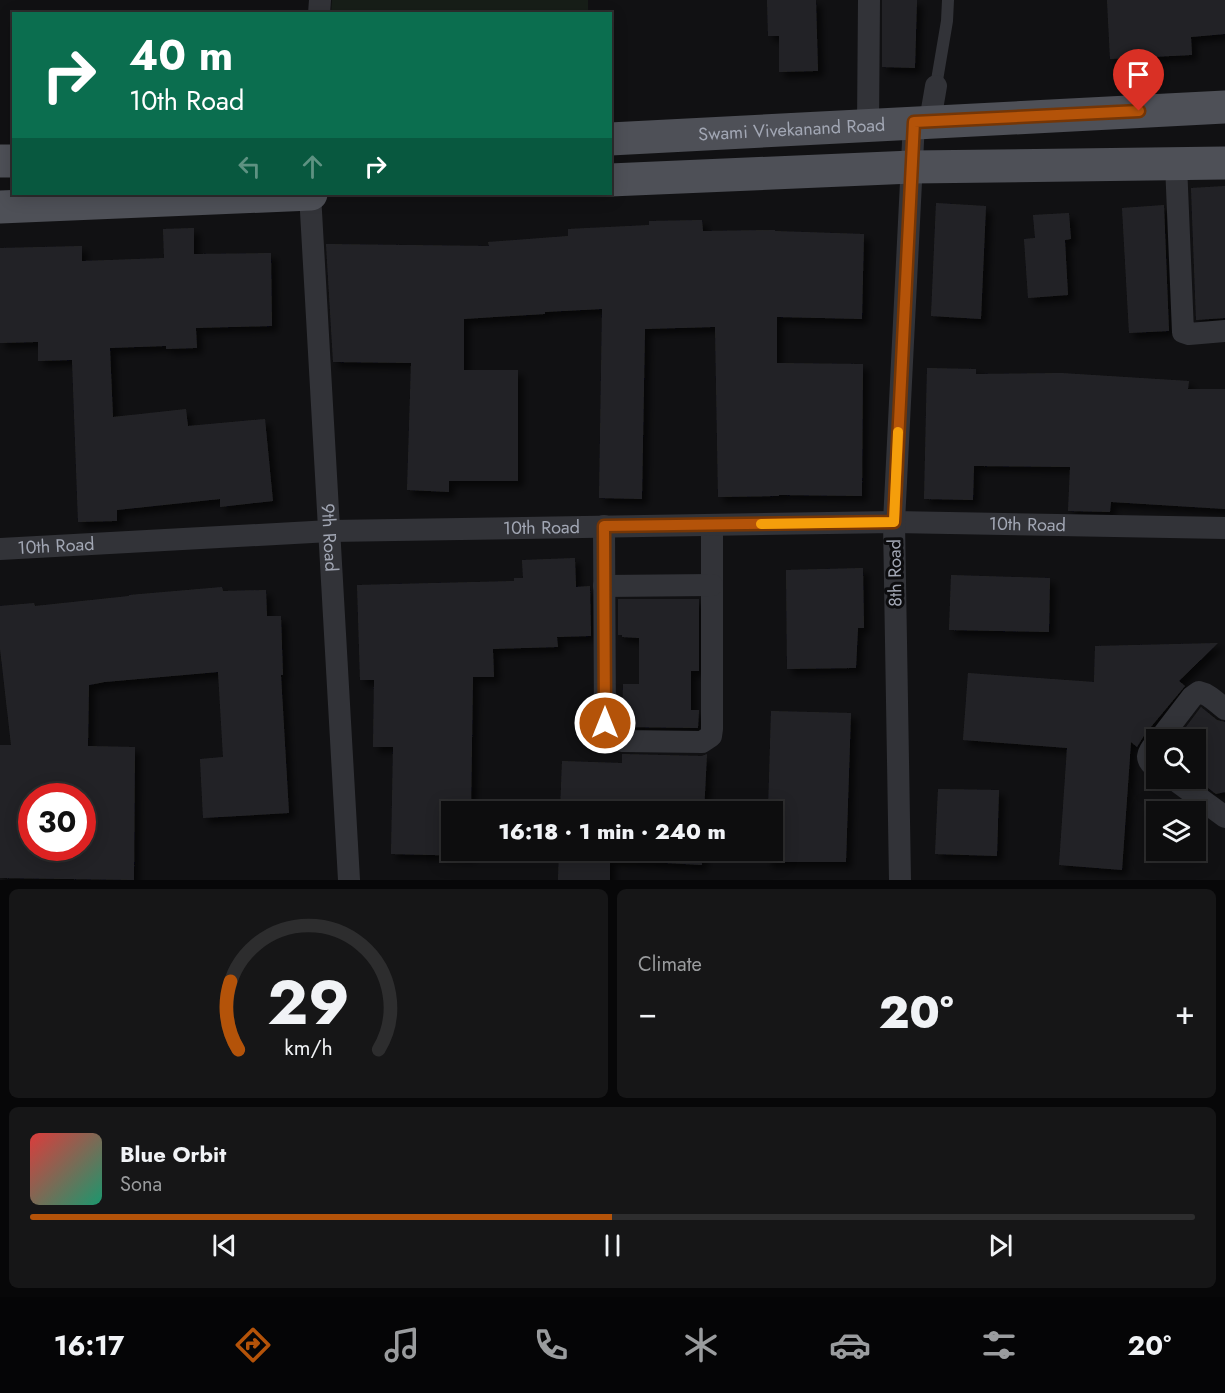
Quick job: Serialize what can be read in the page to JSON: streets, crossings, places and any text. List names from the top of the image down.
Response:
{
  "streets": {
    "main road": ["Swami Vivekanand Road"],
    "street": ["10th Road", "9th Road", "8th Road"]
  },
  "crossings": [
    ["Swami Vivekanand Road", "8th Road"],
    ["10th Road", "9th Road"],
    ["10th Road", "8th Road"]
  ],
  "page": {
    "turn": ["40 m", "10th Road"],
    "limit": "30",
    "trip": "16:18 · 1 min · 240 m",
    "tile": "Climate",
    "heat": ["−", "20°", "+"],
    "song": ["Blue Orbit", "Sona"],
    "tabs": ["16:17", "20°"],
    "gauge": ["29", "km/h"]
  }
}
